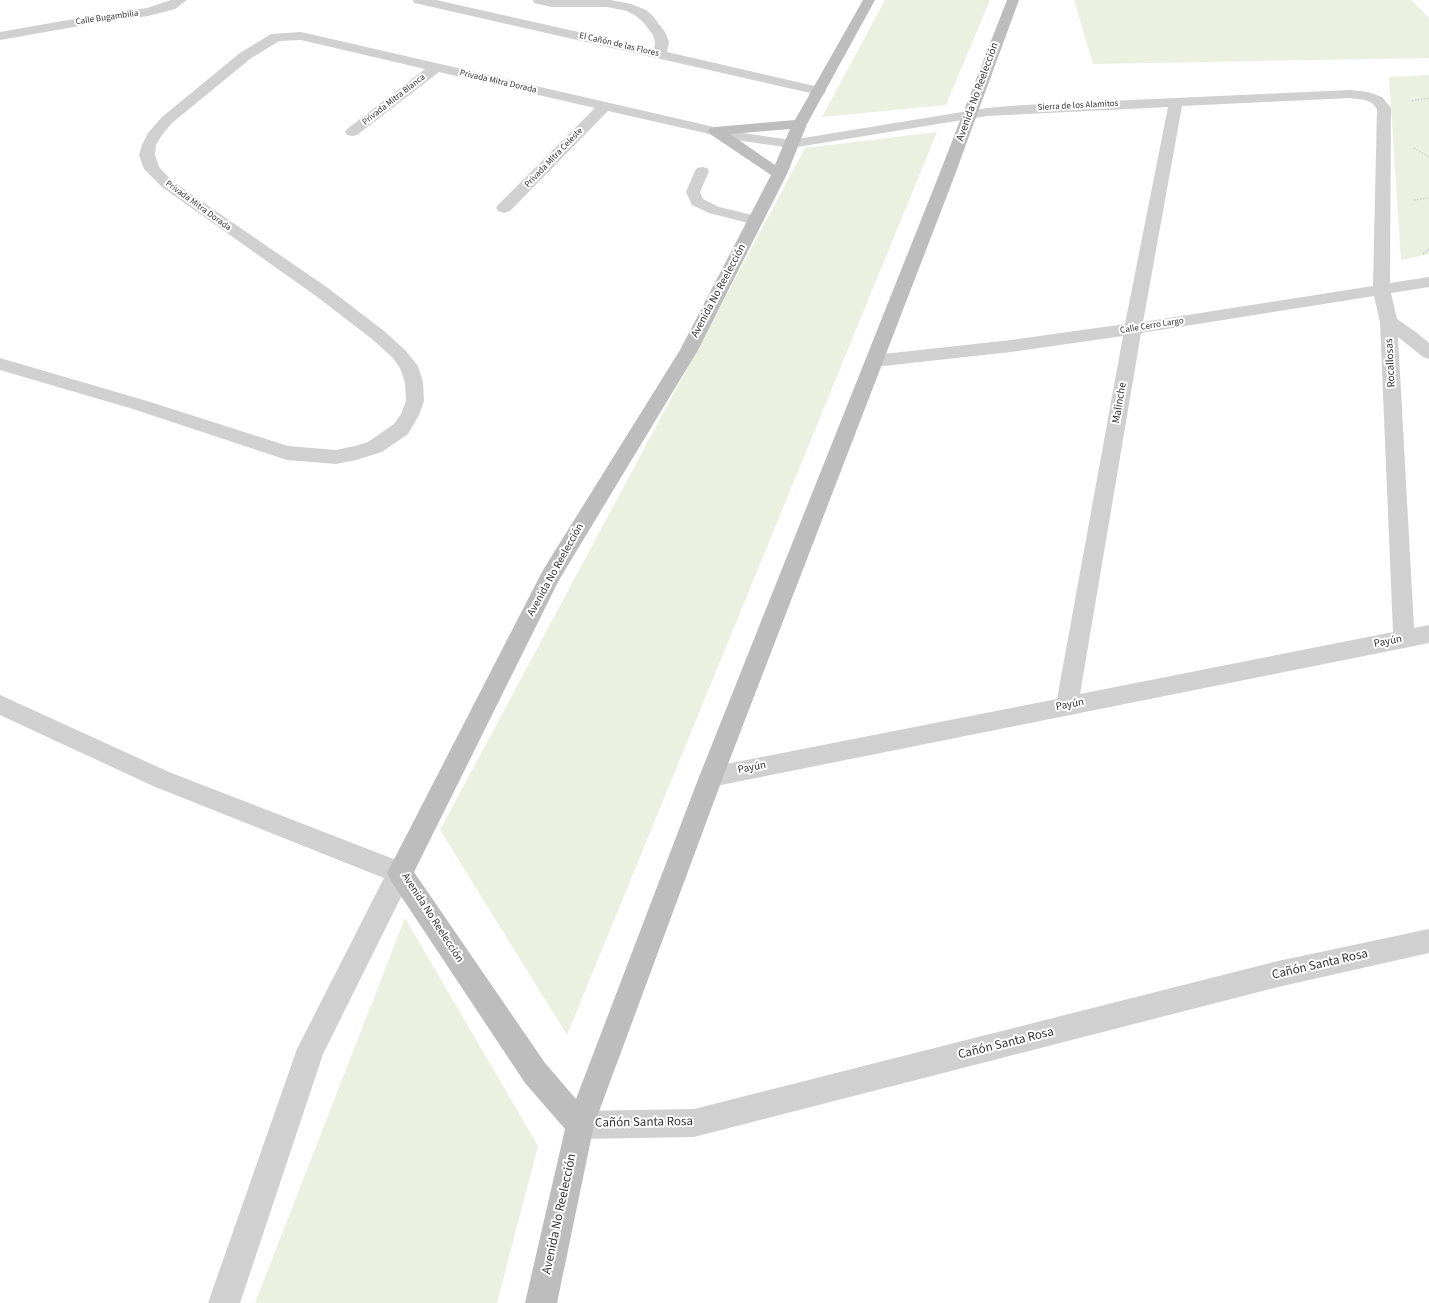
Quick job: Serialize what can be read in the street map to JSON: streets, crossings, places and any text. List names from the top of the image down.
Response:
{
  "streets": {
    "street": [
      "Calle Bugambilia",
      "El Cañón de las Flores",
      "Privada Mitra Dorada",
      "Avenida No Reelección",
      "Privada Mitra Blanca",
      "Sierra de los Alamitos",
      "Privada Mitra Celeste",
      "Calle Cerro Largo",
      "Rocallosas",
      "Malinche",
      "Payún",
      "Cañón Santa Rosa"
    ]
  },
  "crossings": [
    ["El Cañón de las Flores", "Avenida No Reelección"],
    ["Privada Mitra Dorada", "Avenida No Reelección"],
    ["Privada Mitra Dorada", "Privada Mitra Blanca"],
    ["Privada Mitra Dorada", "Sierra de los Alamitos"],
    ["Privada Mitra Dorada", "Privada Mitra Celeste"],
    ["Avenida No Reelección", "Sierra de los Alamitos"],
    ["Avenida No Reelección", "Calle Cerro Largo"],
    ["Avenida No Reelección", "Payún"],
    ["Avenida No Reelección", "Cañón Santa Rosa"],
    ["Sierra de los Alamitos", "Rocallosas"],
    ["Sierra de los Alamitos", "Malinche"],
    ["Calle Cerro Largo", "Rocallosas"],
    ["Calle Cerro Largo", "Malinche"],
    ["Rocallosas", "Payún"],
    ["Malinche", "Payún"]
  ]
}
